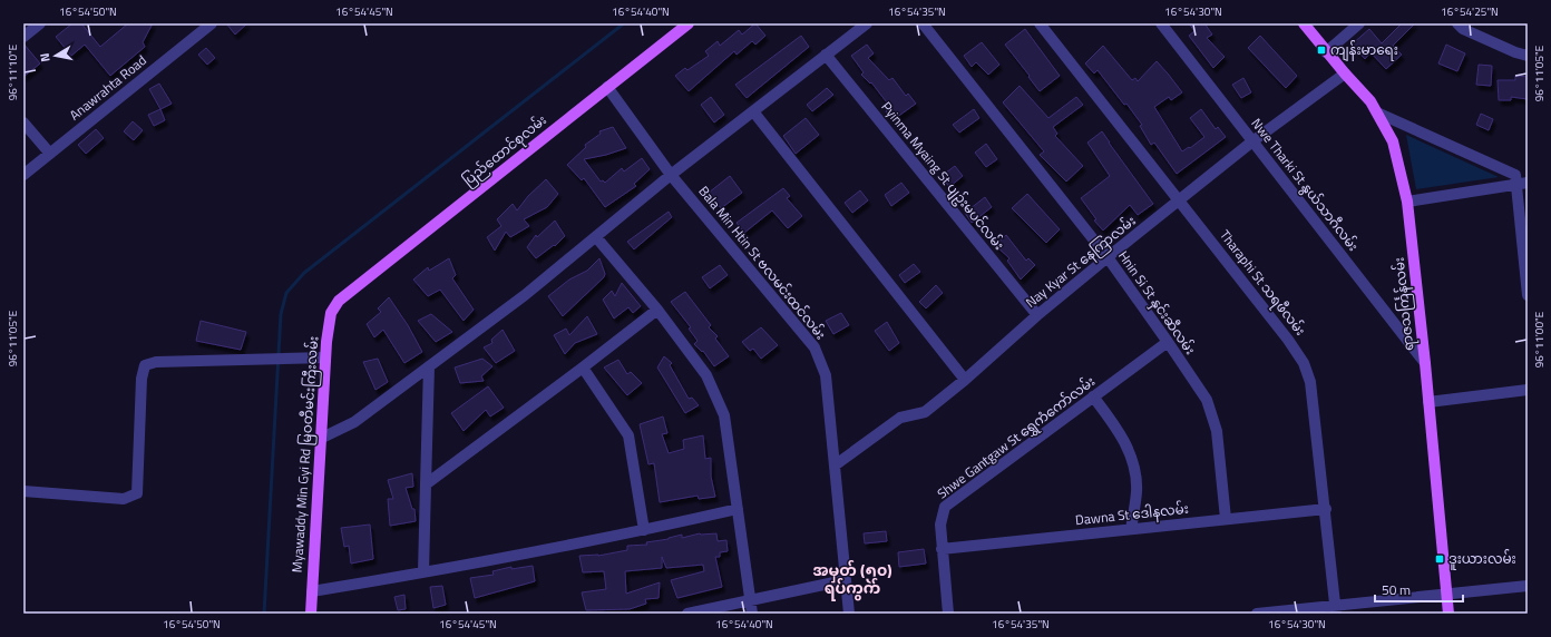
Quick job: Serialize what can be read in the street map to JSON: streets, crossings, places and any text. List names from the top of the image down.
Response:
{
  "streets": {
    "main road": ["ပြည်ထောင်စုလမ်း", "ရာဇသင်္ကြန်လမ်း", "Myawaddy Min Gyi Rd မြဝတီမင်းကြီးလမ်း"],
    "street": [
      "Anawrahta Road",
      "Pyinma Myaing St ပျဥ်းမပင်လမ်း",
      "Nwe Tharki St နွယ်သာဂီလမ်း",
      "Nay Kyar St နေကြာလမ်း",
      "Bala Min Htin St ဗလမင်းထင်လမ်း",
      "Tharaphi St သရဖီလမ်း",
      "Hnin Si St နှင်းဆီလမ်း",
      "Shwe Gantgaw St ရွှေကံကော်လမ်း",
      "Dawna St ဒေါနလမ်း"
    ]
  },
  "crossings": [
    ["ပြည်ထောင်စုလမ်း", "Bala Min Htin St ဗလမင်းထင်လမ်း"],
    ["ပြည်ထောင်စုလမ်း", "Myawaddy Min Gyi Rd မြဝတီမင်းကြီးလမ်း"],
    ["Pyinma Myaing St ပျဥ်းမပင်လမ်း", "Nay Kyar St နေကြာလမ်း"],
    ["Nwe Tharki St နွယ်သာဂီလမ်း", "Nay Kyar St နေကြာလမ်း"],
    ["Nwe Tharki St နွယ်သာဂီလမ်း", "ရာဇသင်္ကြန်လမ်း"],
    ["Nay Kyar St နေကြာလမ်း", "Bala Min Htin St ဗလမင်းထင်လမ်း"],
    ["Nay Kyar St နေကြာလမ်း", "Tharaphi St သရဖီလမ်း"],
    ["Nay Kyar St နေကြာလမ်း", "Hnin Si St နှင်းဆီလမ်း"],
    ["Nay Kyar St နေကြာလမ်း", "ရာဇသင်္ကြန်လမ်း"],
    ["Tharaphi St သရဖီလမ်း", "Dawna St ဒေါနလမ်း"],
    ["Hnin Si St နှင်းဆီလမ်း", "Shwe Gantgaw St ရွှေကံကော်လမ်း"],
    ["Hnin Si St နှင်းဆီလမ်း", "Dawna St ဒေါနလမ်း"],
    ["Shwe Gantgaw St ရွှေကံကော်လမ်း", "Dawna St ဒေါနလမ်း"]
  ],
  "districts": ["အမှတ် (၅၀) ရပ်ကွက်"],
  "places": {
    "transit": ["ကျန်းမာရေး", "ဒူးယားလမ်း"]
  },
  "scale_bar": "50 m",
  "north": "left",
  "coordinates": [
    "16°54'50\"N",
    "16°54'45\"N",
    "16°54'40\"N",
    "16°54'35\"N",
    "16°54'30\"N",
    "16°54'25\"N",
    "96°11'10\"E",
    "96°11'05\"E",
    "96°11'00\"E"
  ]
}
